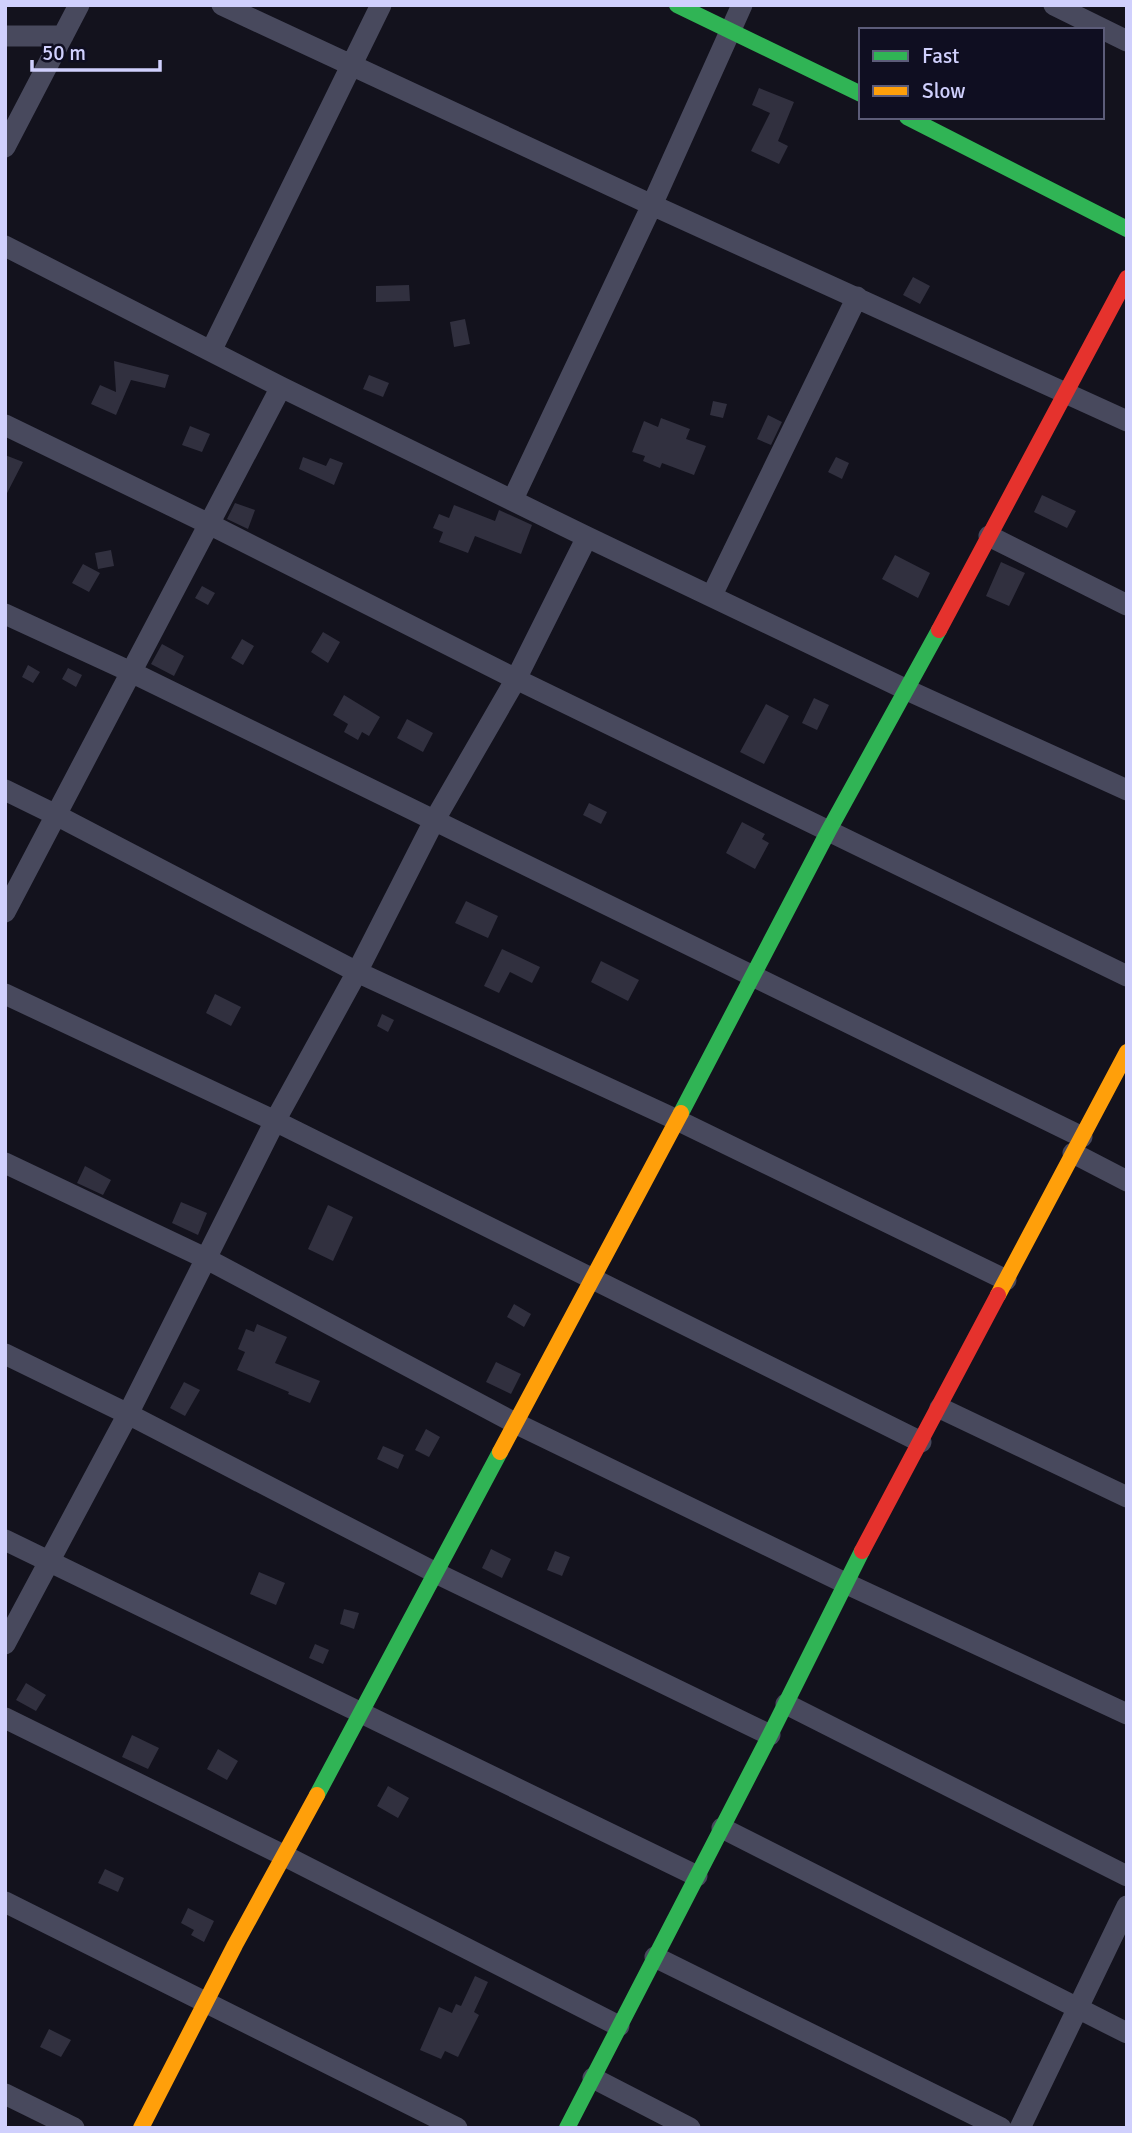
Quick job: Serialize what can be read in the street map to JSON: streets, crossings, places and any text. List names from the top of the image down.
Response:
{
  "legend": ["Fast", "Slow"],
  "scale_bar": "50 m"
}
